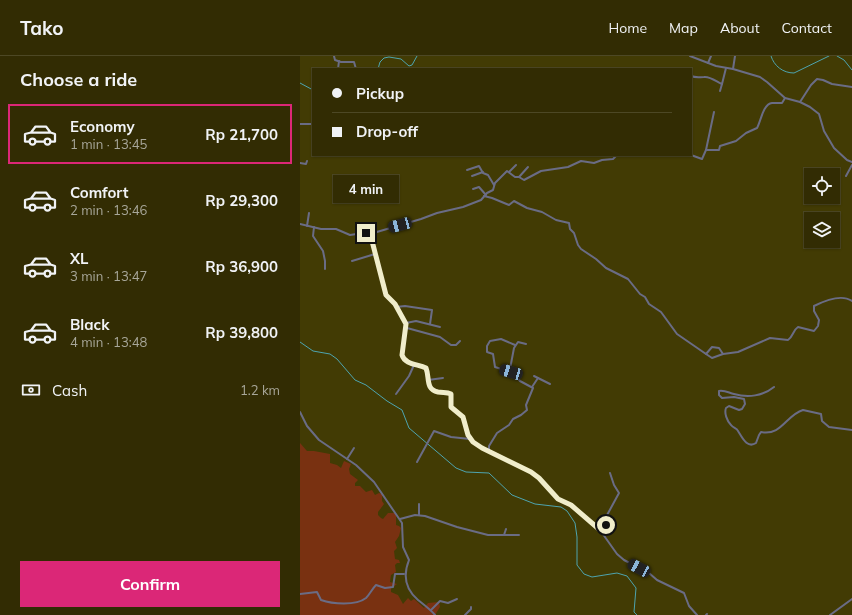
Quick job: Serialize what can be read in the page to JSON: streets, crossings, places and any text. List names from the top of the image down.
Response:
{
  "page": {
    "header": "Tako",
    "nav": [
      "Home",
      "Map",
      "About",
      "Contact"
    ],
    "heading": "Choose a ride",
    "banner": ["Pickup", "Drop-off"],
    "list": [
      {
        "name": "Economy",
        "note": "1 min · 13:45",
        "value": "Rp 21,700"
      },
      {
        "name": "Comfort",
        "note": "2 min · 13:46",
        "value": "Rp 29,300"
      },
      {
        "name": "XL",
        "note": "3 min · 13:47",
        "value": "Rp 36,900"
      },
      {
        "name": "Black",
        "note": "4 min · 13:48",
        "value": "Rp 39,800"
      }
    ],
    "bubble": "4 min",
    "pay": ["Cash", "1.2 km"],
    "buttons": "Confirm"
  }
}
